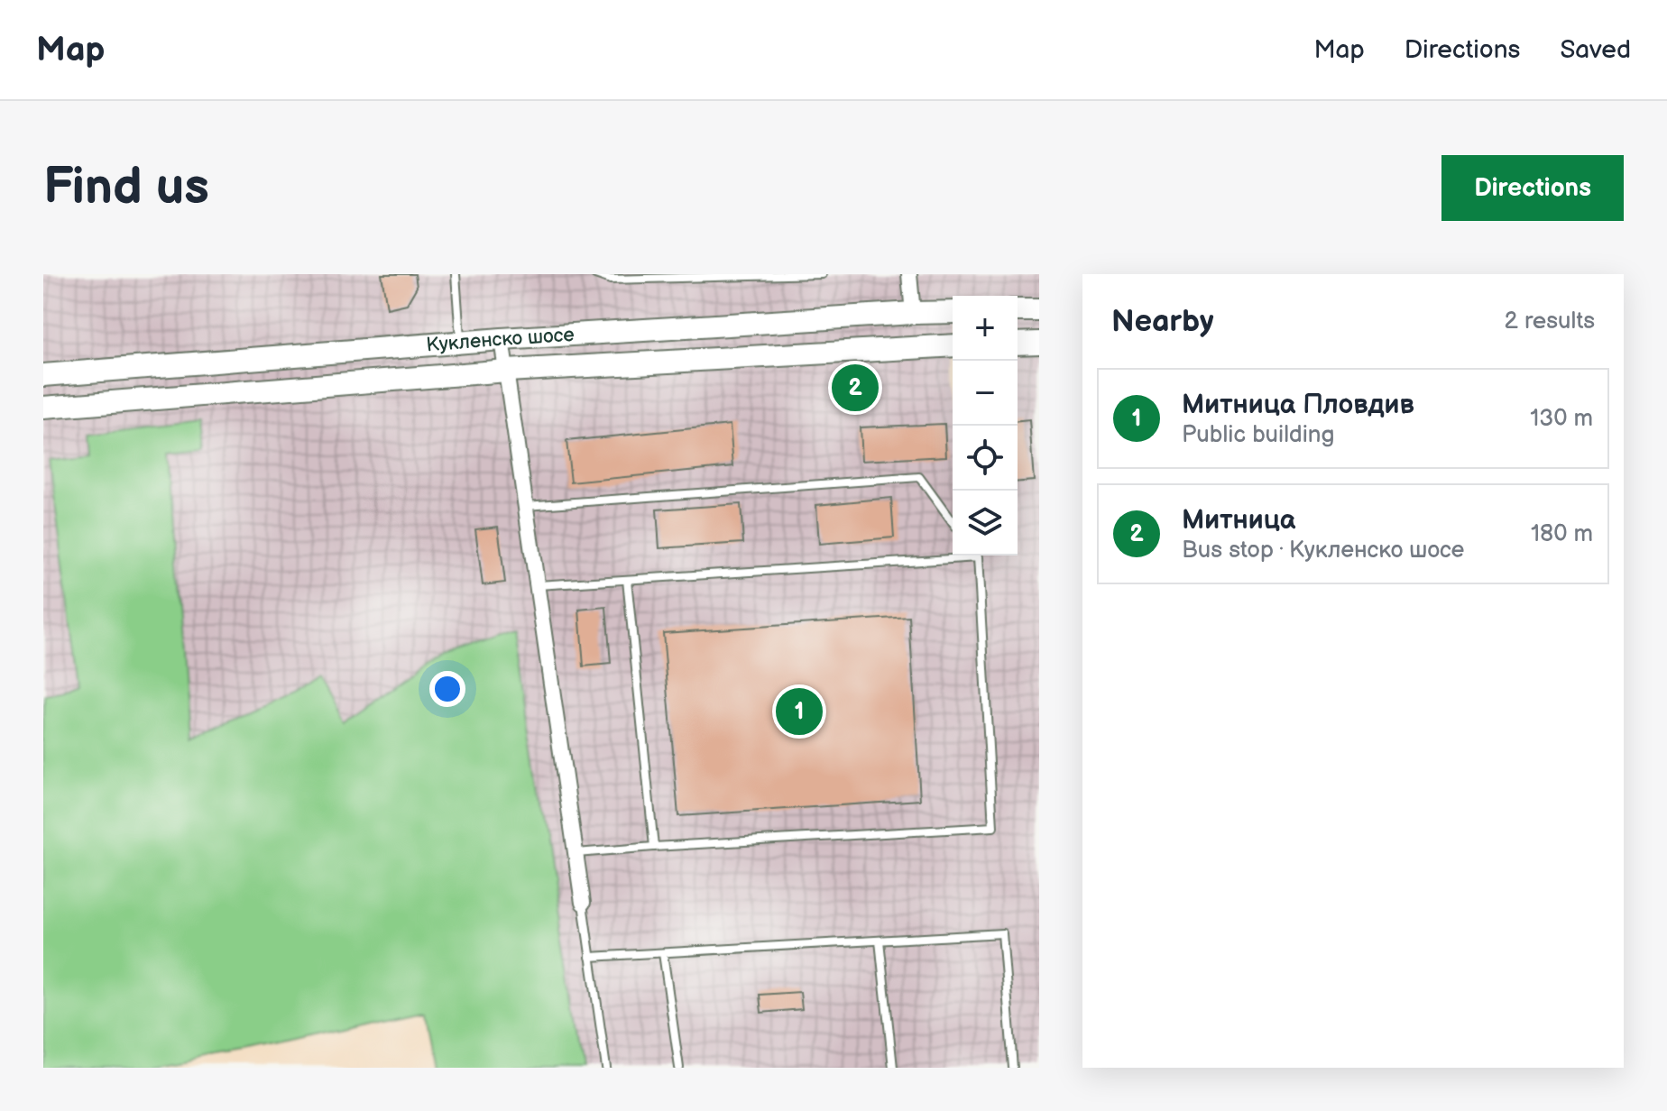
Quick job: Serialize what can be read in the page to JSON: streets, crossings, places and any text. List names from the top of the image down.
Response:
{
  "streets": {
    "main road": ["Кукленско шосе"]
  },
  "page": {
    "header": "Map",
    "nav": ["Map", "Directions", "Saved"],
    "buttons": "Directions",
    "title": "Find us",
    "heading": ["Nearby", "2 results"],
    "map_buttons": ["+", "−"],
    "pins": ["2", "1"],
    "list": [
      {
        "mark": "1",
        "name": "Митница Пловдив",
        "note": "Public building",
        "value": "130 m"
      },
      {
        "mark": "2",
        "name": "Митница",
        "note": "Bus stop · Кукленско шосе",
        "value": "180 m"
      }
    ]
  }
}
